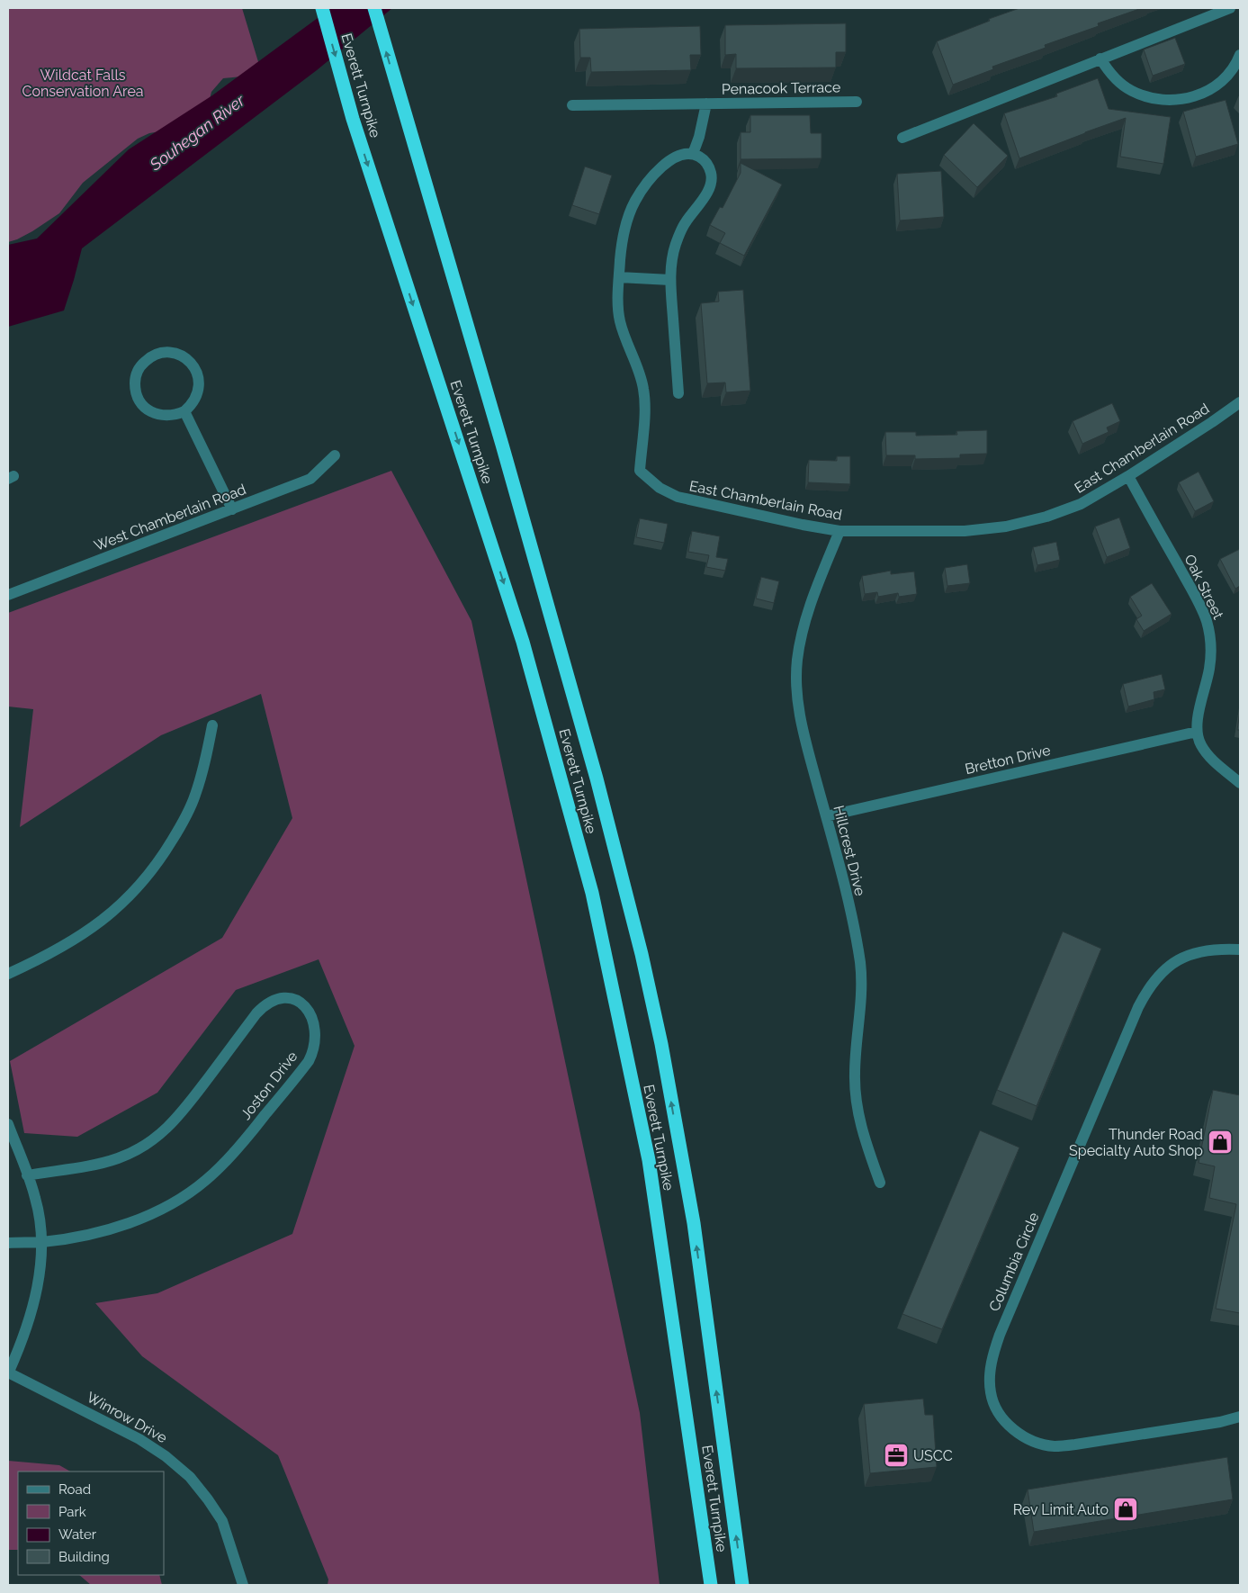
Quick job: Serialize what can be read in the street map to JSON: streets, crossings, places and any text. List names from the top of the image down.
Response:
{
  "streets": {
    "highway": ["Everett Turnpike"],
    "street": [
      "Penacook Terrace",
      "East Chamberlain Road",
      "West Chamberlain Road",
      "Oak Street",
      "Bretton Drive",
      "Hillcrest Drive",
      "Joston Drive",
      "Columbia Circle",
      "Winrow Drive"
    ]
  },
  "crossings": [
    ["East Chamberlain Road", "Oak Street"],
    ["East Chamberlain Road", "Hillcrest Drive"],
    ["Oak Street", "Bretton Drive"],
    ["Bretton Drive", "Hillcrest Drive"]
  ],
  "water": ["Souhegan River"],
  "parks": ["Wildcat Falls Conservation Area"],
  "places": {
    "shop": ["Thunder Road Specialty Auto Shop", "Rev Limit Auto"],
    "office": ["USCC"]
  },
  "legend": [
    "Road",
    "Park",
    "Water",
    "Building"
  ]
}
